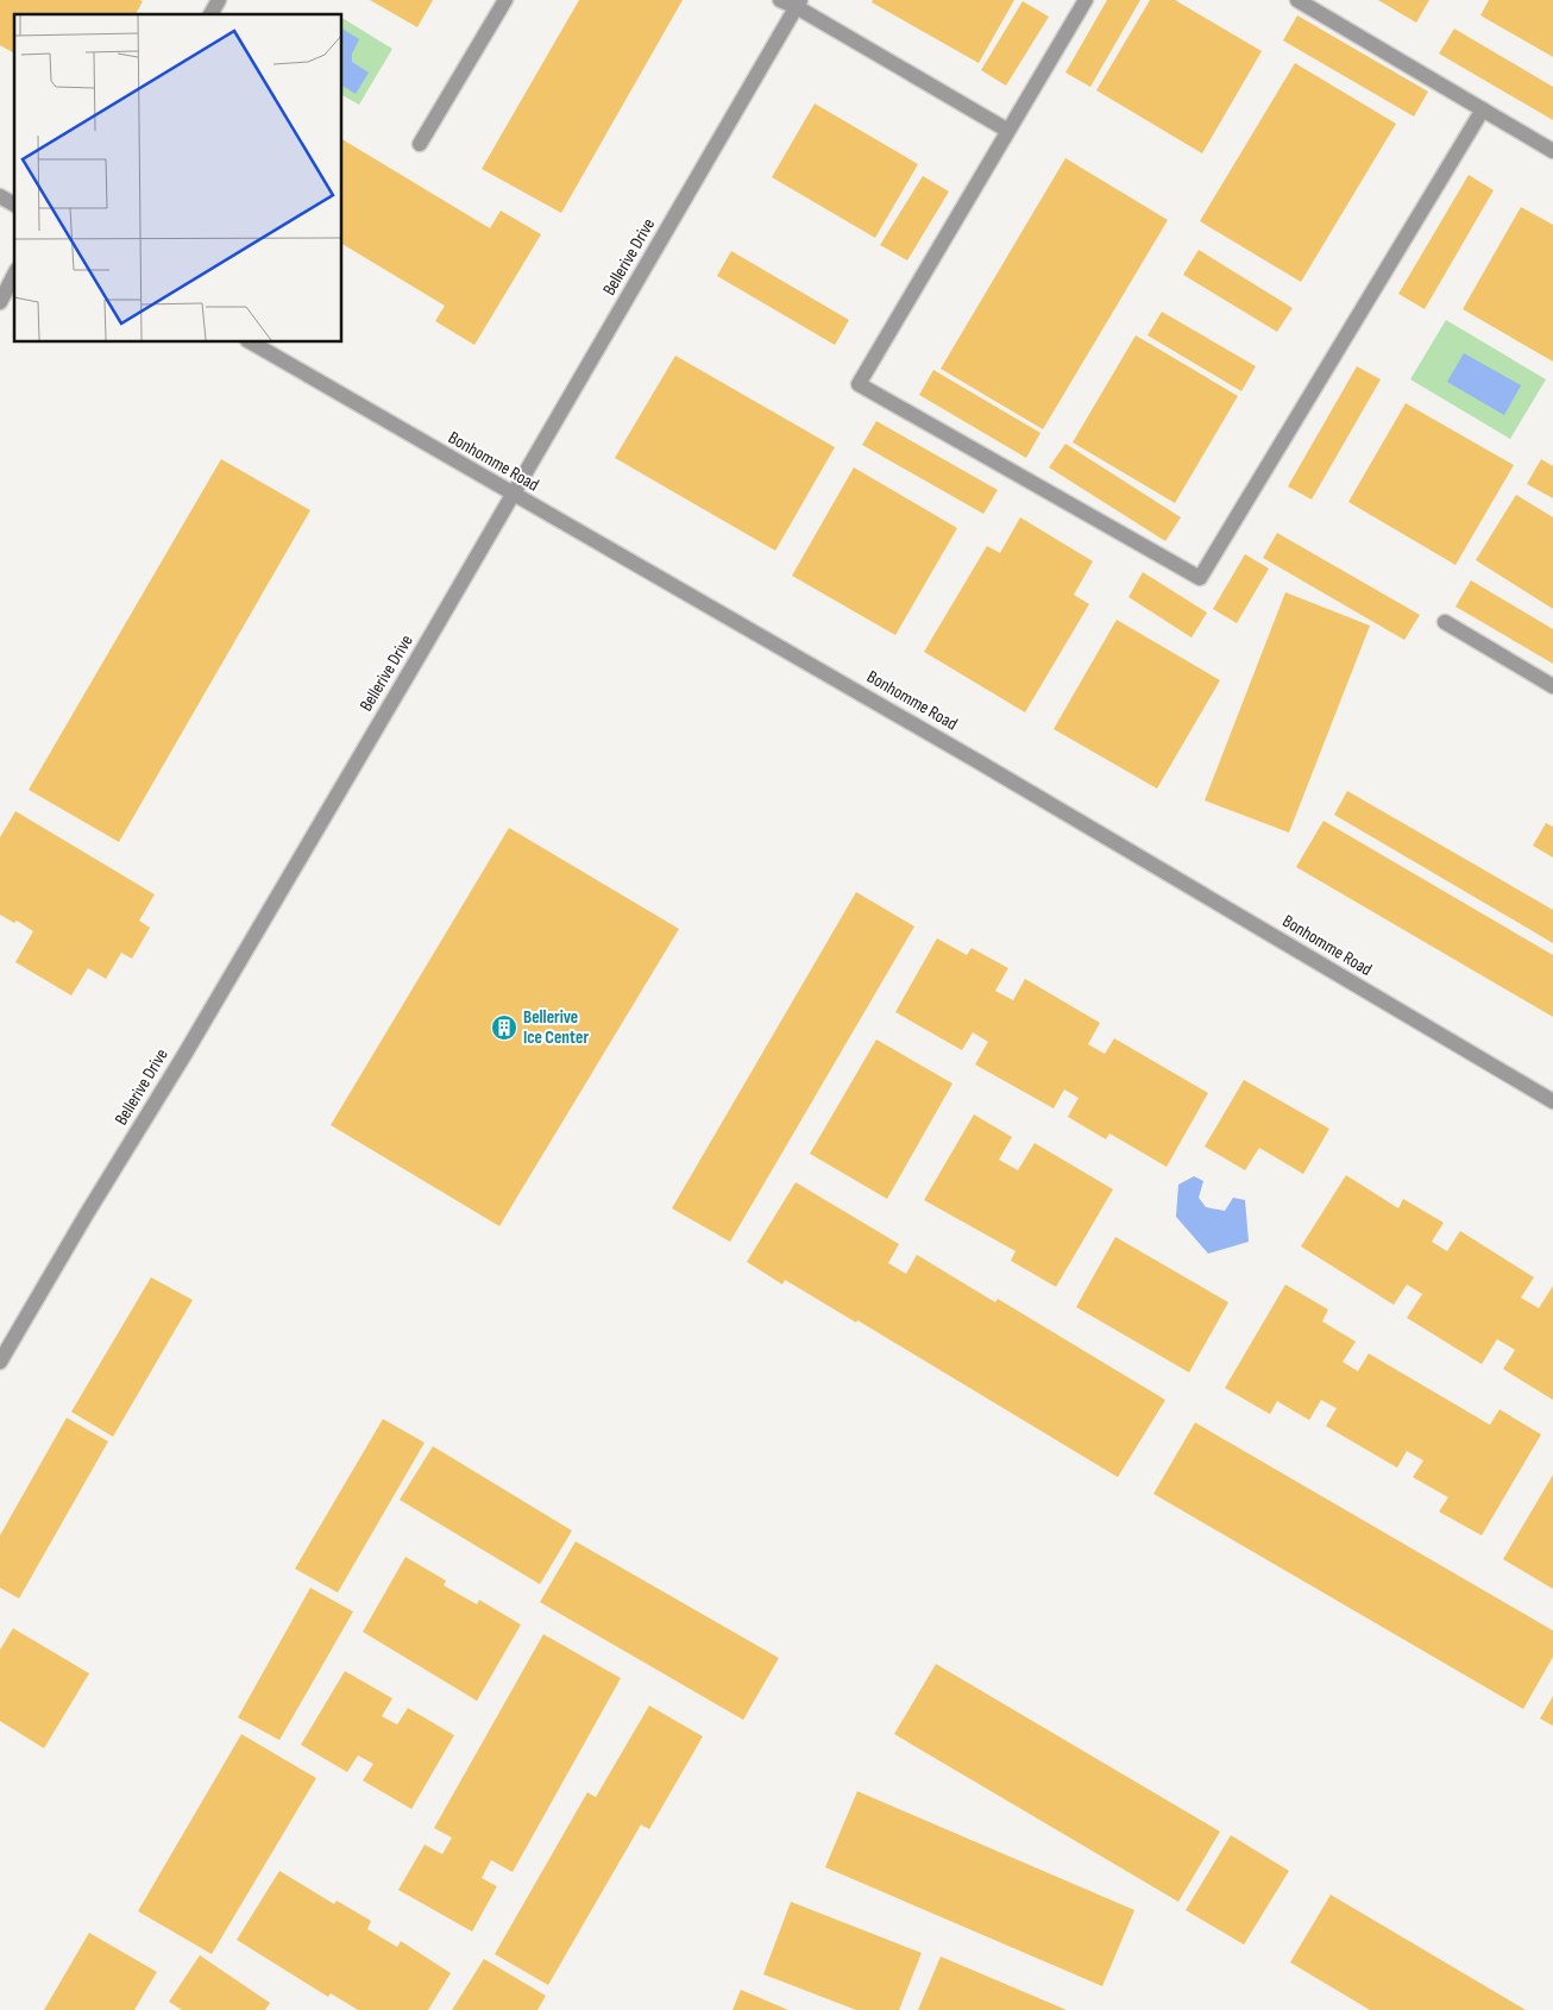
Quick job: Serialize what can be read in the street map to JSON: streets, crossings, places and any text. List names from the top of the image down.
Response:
{
  "streets": {
    "street": ["Bellerive Drive", "Bonhomme Road"]
  },
  "crossings": [
    ["Bellerive Drive", "Bonhomme Road"]
  ],
  "places": {
    "building": ["Bellerive Ice Center"]
  }
}
